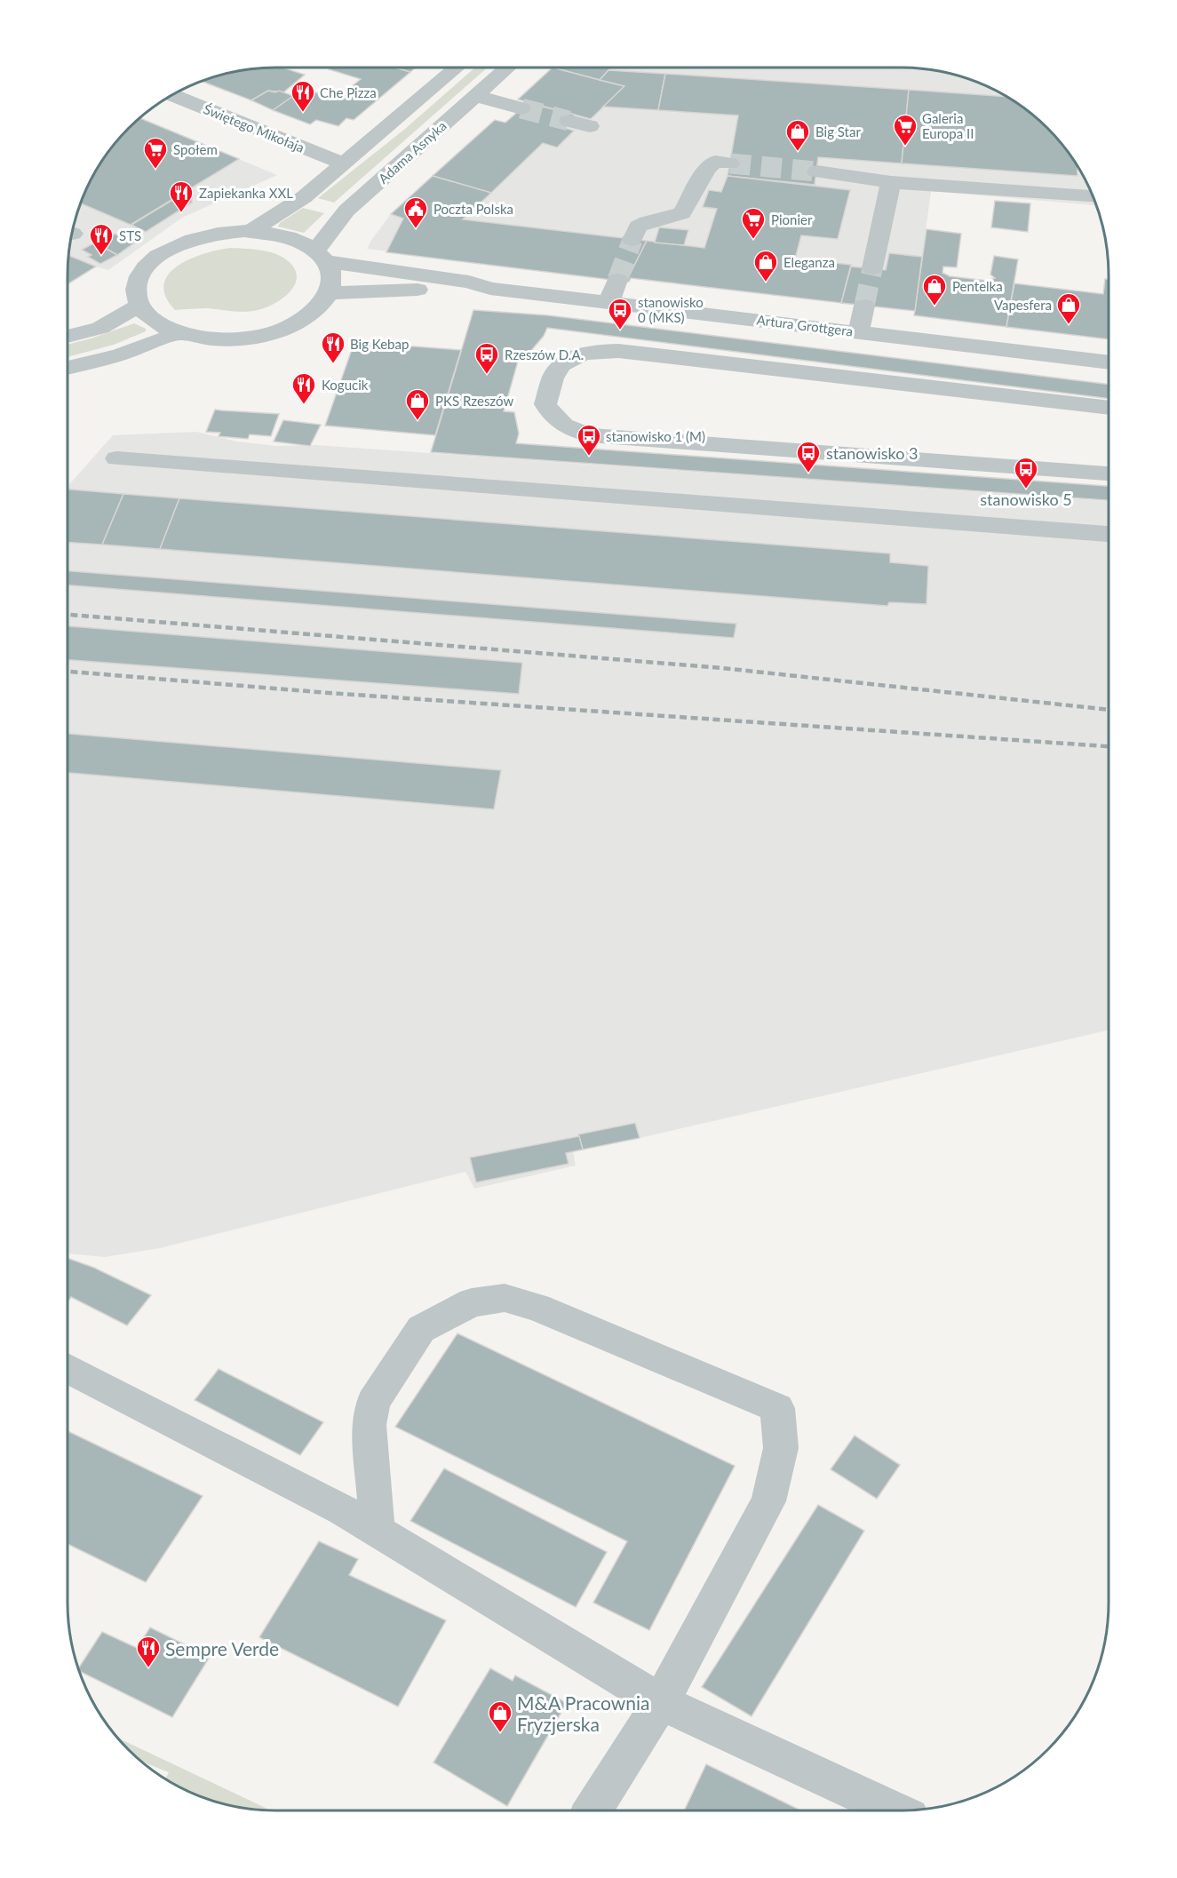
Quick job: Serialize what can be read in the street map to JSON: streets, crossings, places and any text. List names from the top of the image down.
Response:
{
  "streets": {
    "street": ["Świętego Mikołaja", "Adama Asnyka", "Artura Grottgera"]
  },
  "crossings": [
    ["Adama Asnyka", "Artura Grottgera"]
  ],
  "places": {
    "restaurant": [
      "Che Pizza",
      "Zapiekanka XXL",
      "STS",
      "Big Kebap",
      "Kogucik",
      "Sempre Verde"
    ],
    "supermarket": ["Galeria Europa II", "Społem", "Pionier"],
    "shop": [
      "Big Star",
      "Eleganza",
      "Pentelka",
      "Vapesfera",
      "PKS Rzeszów",
      "M&A Pracownia Fryzjerska"
    ],
    "public building": ["Poczta Polska"],
    "bus stop": [
      "stanowisko 0 (MKS)",
      "Rzeszów D.A.",
      "stanowisko 1 (M)",
      "stanowisko 3",
      "stanowisko 5"
    ]
  }
}
